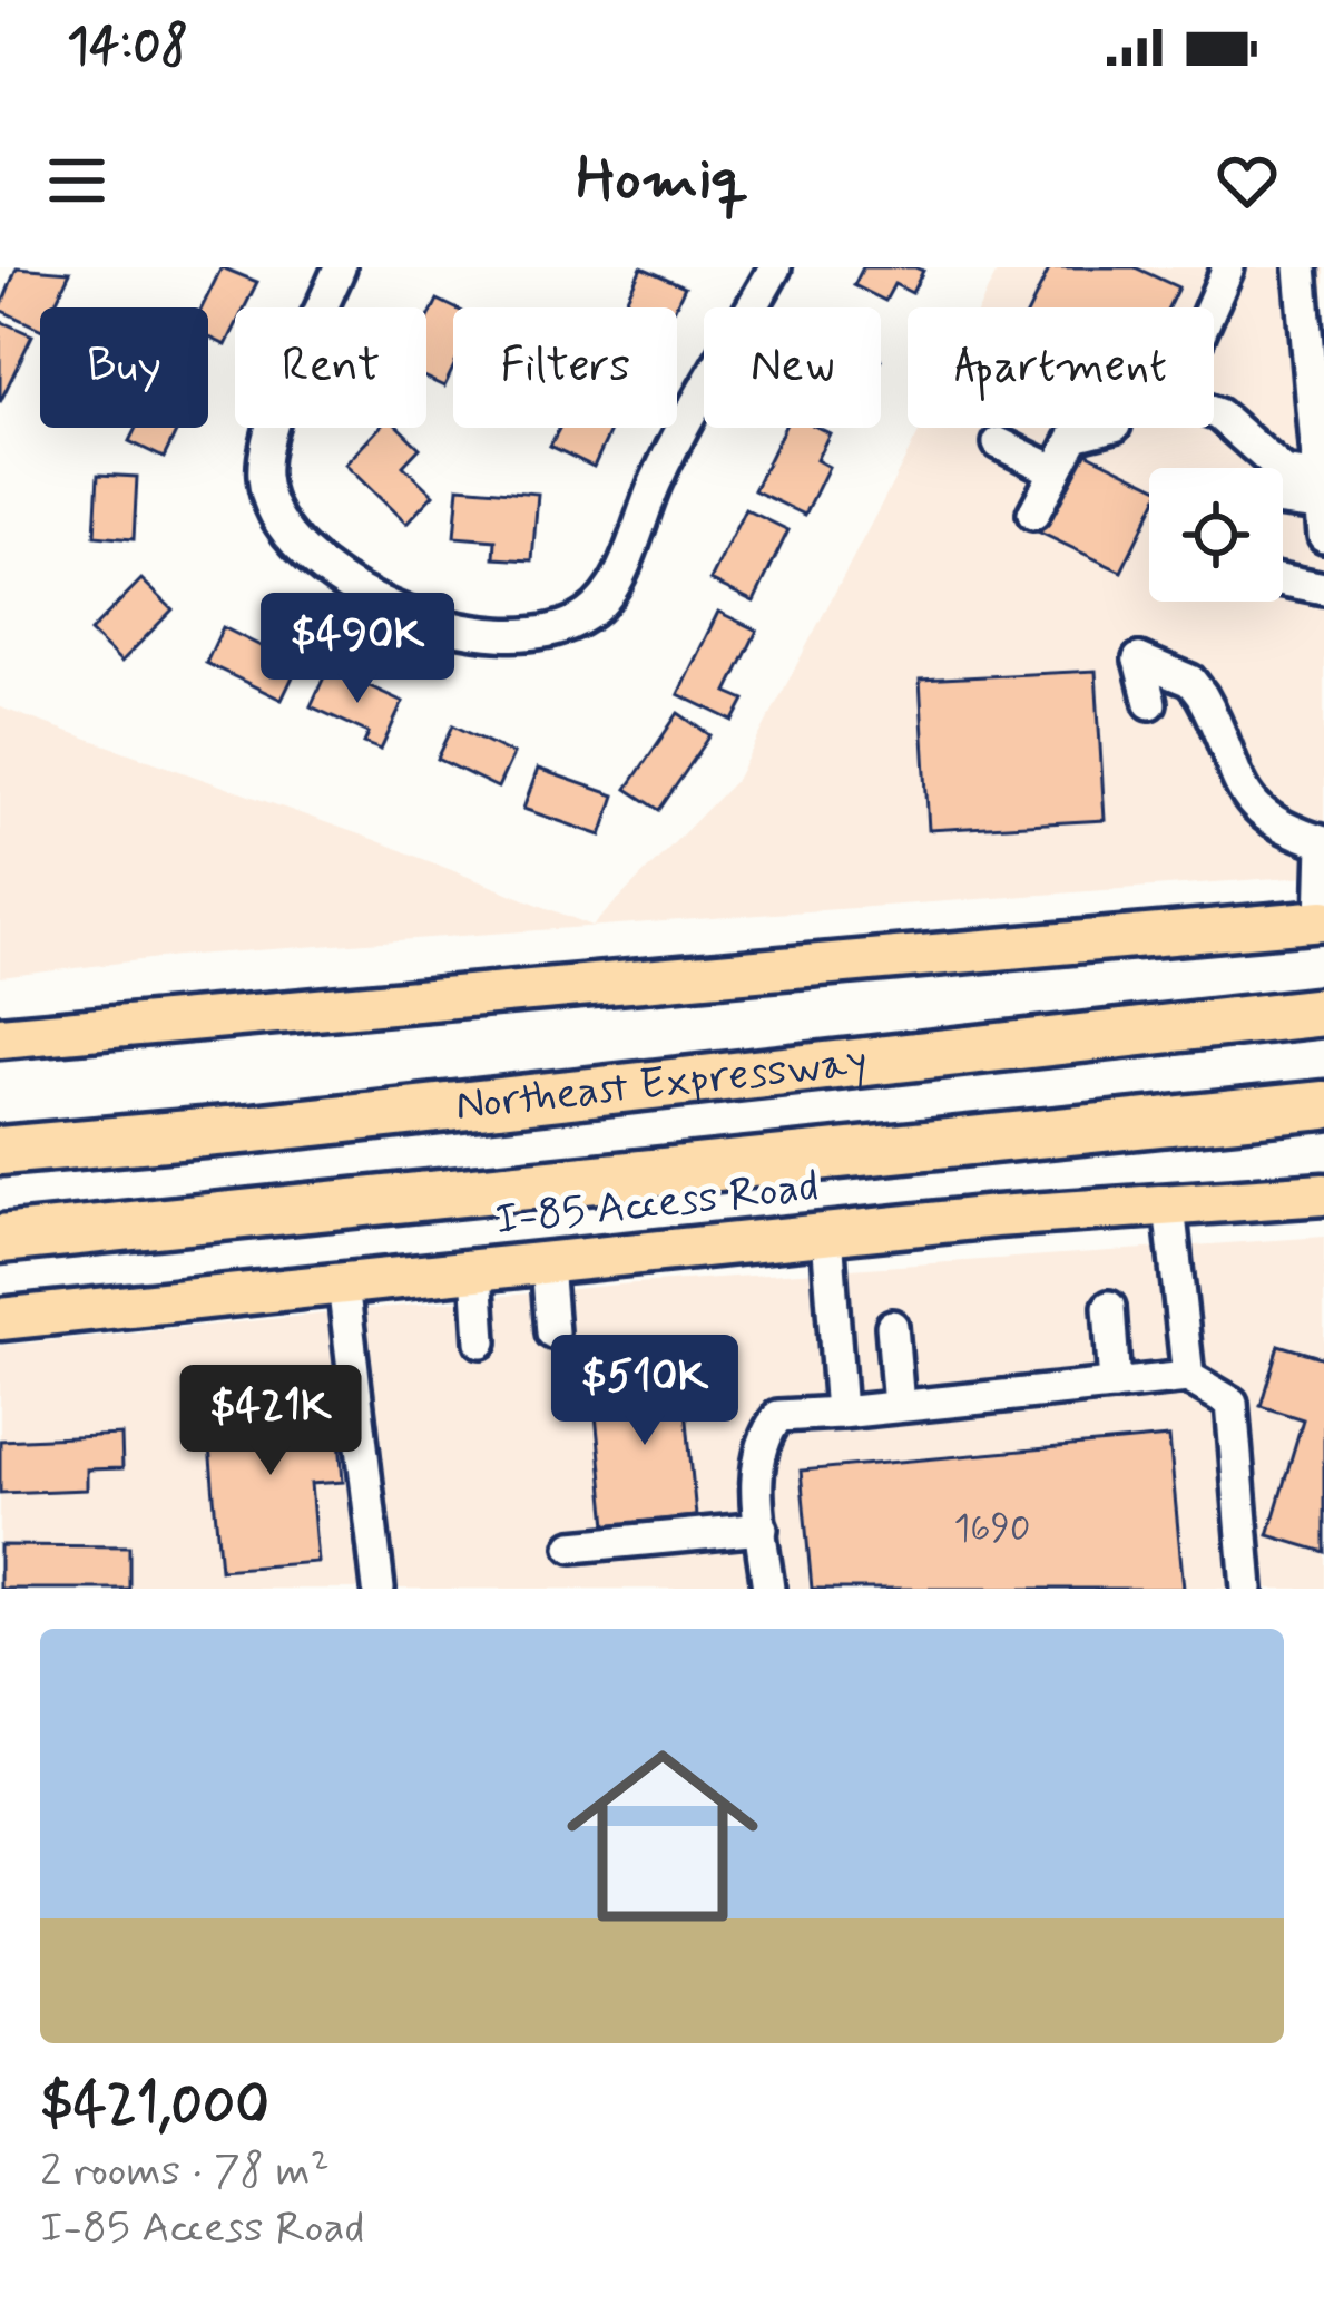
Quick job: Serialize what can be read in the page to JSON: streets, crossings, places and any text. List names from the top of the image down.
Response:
{
  "streets": {
    "highway": ["Northeast Expressway"],
    "main road": ["I-85 Access Road"]
  },
  "house_numbers": ["1690"],
  "page": {
    "status": "14:08",
    "header": "Homiq",
    "chip": [
      "Buy",
      "Rent",
      "Filters",
      "New",
      "Apartment"
    ],
    "price": ["$490K", "$510K", "$421K"],
    "list": [
      {
        "name": "$421,000",
        "note": "2 rooms · 78 m² · I-85 Access Road"
      }
    ]
  }
}
